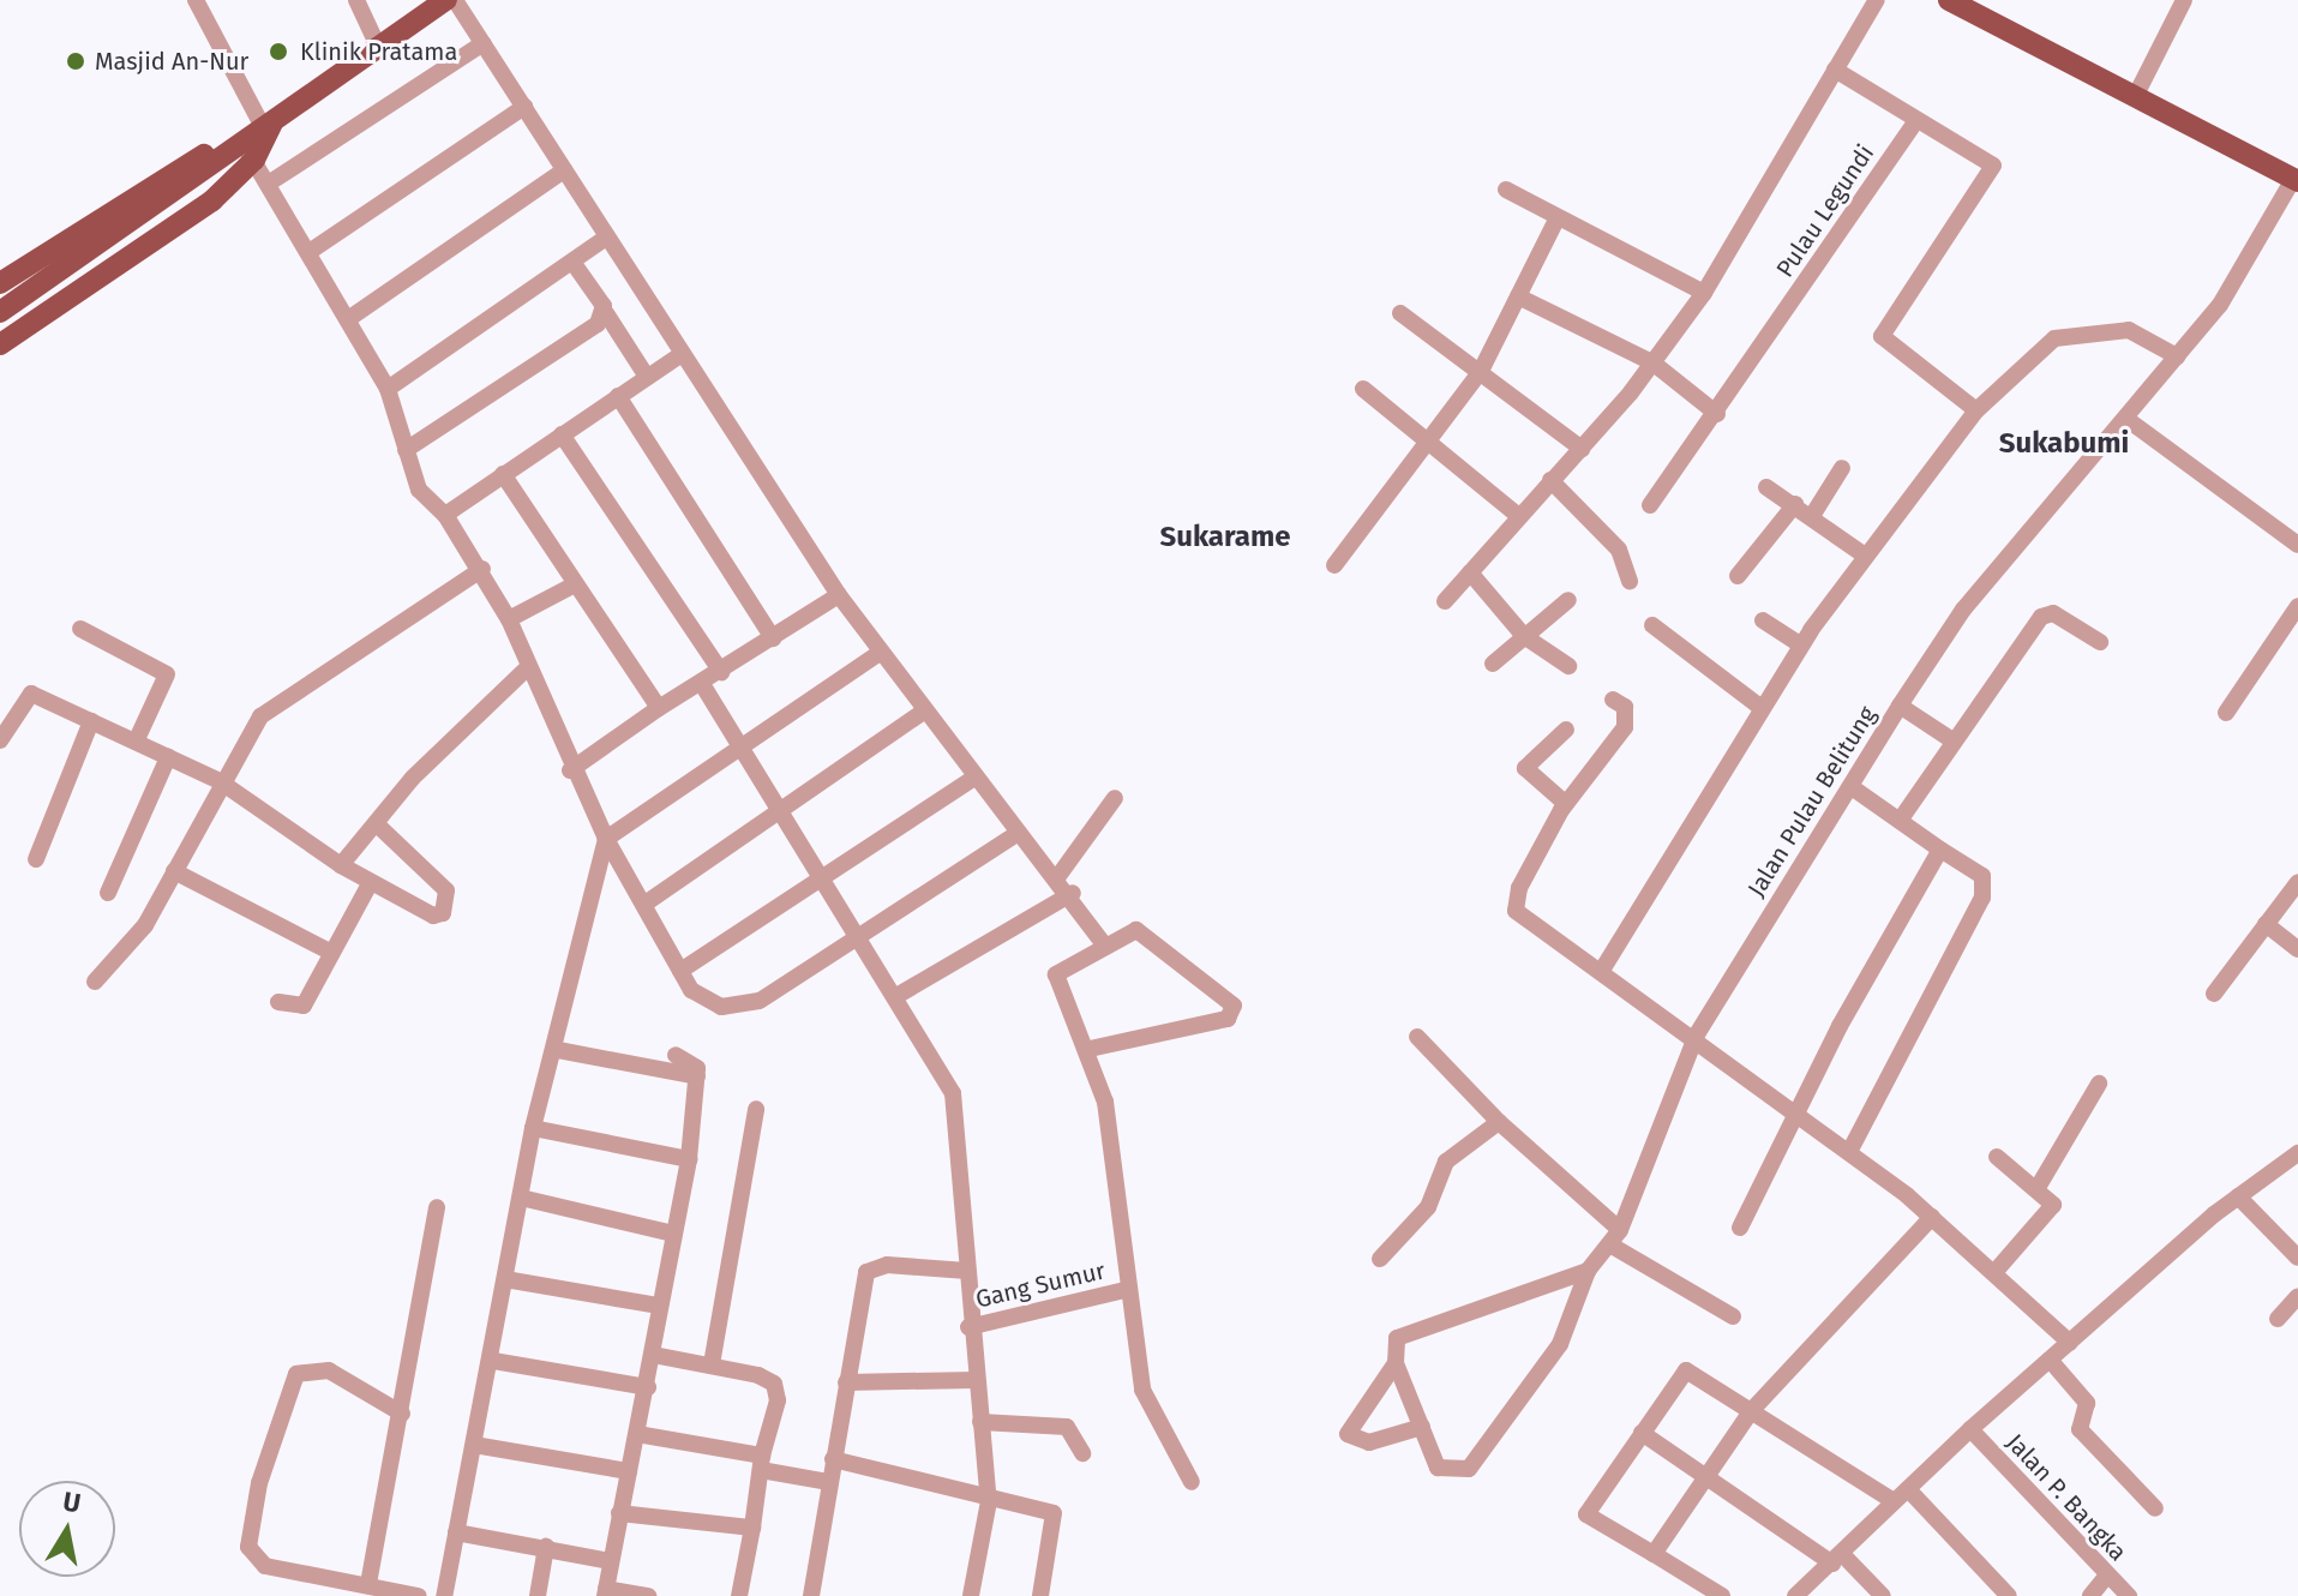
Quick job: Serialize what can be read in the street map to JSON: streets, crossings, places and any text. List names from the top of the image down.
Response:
{
  "streets": {
    "street": [
      "Pulau Legundi",
      "Jalan Pulau Belitung",
      "Gang Sumur",
      "Jalan P. Bangka"
    ]
  },
  "districts": ["Sukabumi", "Sukarame"],
  "places": ["Klinik Pratama", "Masjid An-Nur"],
  "north": "top"
}
